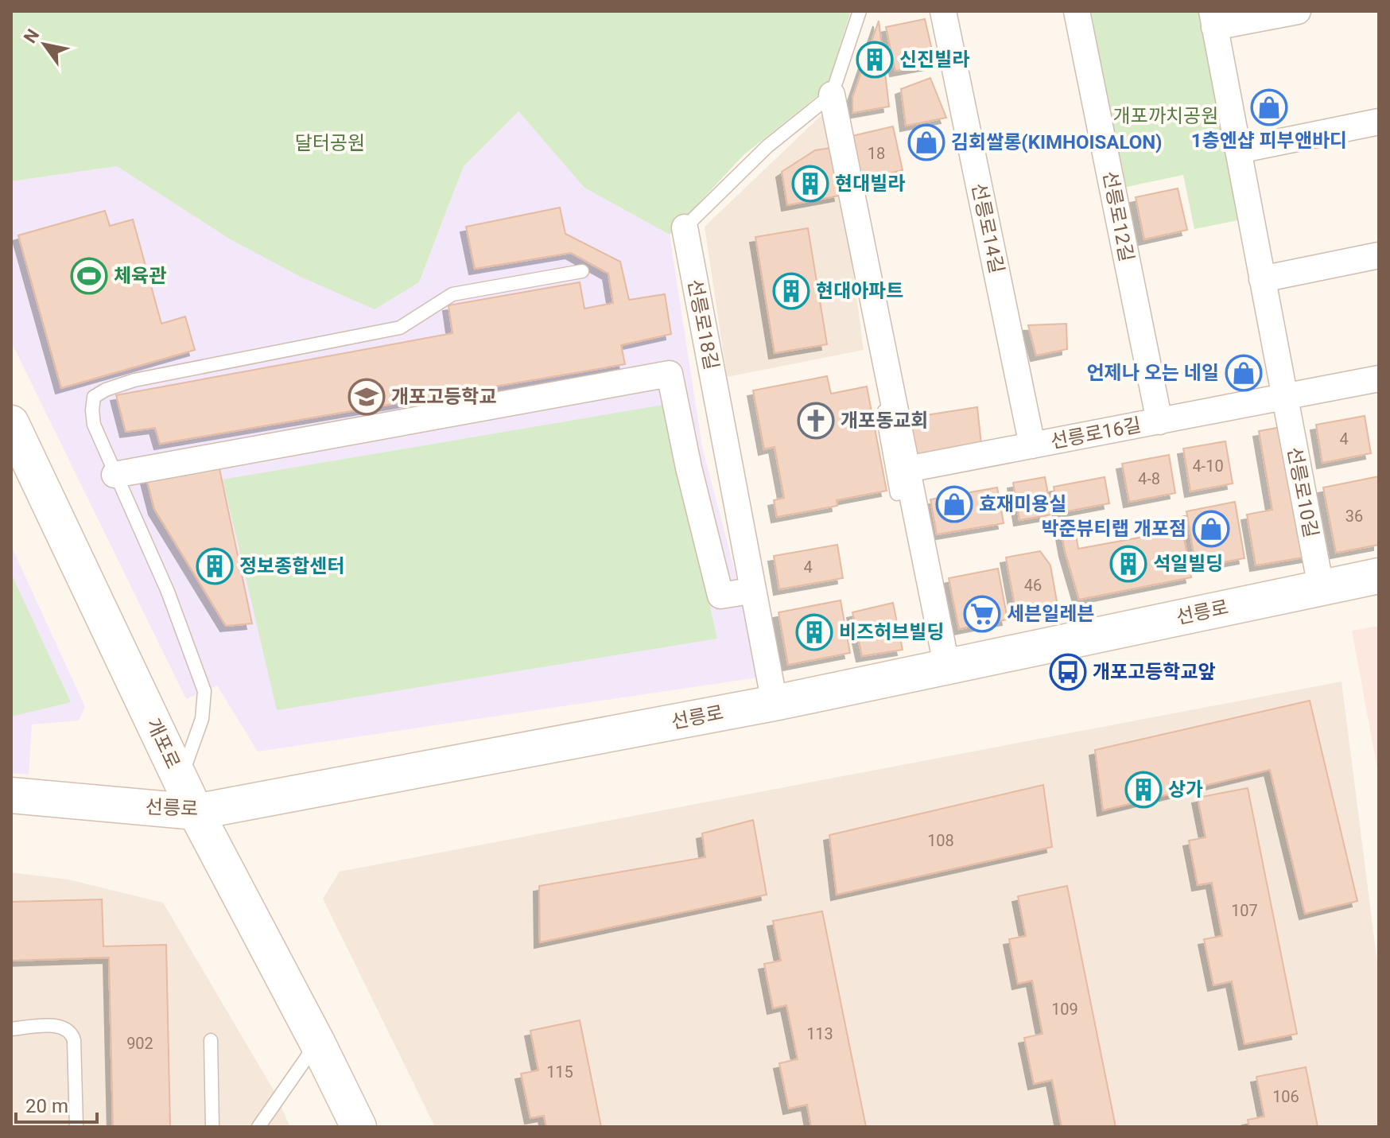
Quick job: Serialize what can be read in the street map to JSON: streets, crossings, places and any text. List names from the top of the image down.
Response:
{
  "streets": {
    "street": [
      "선릉로12길",
      "선릉로14길",
      "선릉로18길",
      "선릉로16길",
      "선릉로10길",
      "선릉로",
      "개포로"
    ]
  },
  "crossings": [
    ["선릉로12길", "선릉로16길"],
    ["선릉로14길", "선릉로16길"],
    ["선릉로18길", "선릉로"],
    ["선릉로16길", "선릉로10길"],
    ["선릉로10길", "선릉로"],
    ["선릉로", "개포로"]
  ],
  "parks": ["개포까치공원", "달터공원"],
  "places": {
    "building": [
      "신진빌라",
      "현대빌라",
      "현대아파트",
      "석일빌딩",
      "정보종합센터",
      "비즈허브빌딩",
      "상가"
    ],
    "shop": [
      "1층엔샵 피부앤바디",
      "김회쌀롱(KIMHOISALON)",
      "언제나 오는 네일",
      "효재미용실",
      "박준뷰티랩 개포점"
    ],
    "sports": ["체육관"],
    "school or university": ["개포고등학교"],
    "church": ["개포동교회"],
    "supermarket": ["세븐일레븐"],
    "bus stop": ["개포고등학교앞"]
  },
  "house_numbers": [
    "18",
    "4",
    "4-10",
    "4-8",
    "36",
    "4",
    "46",
    "108",
    "107",
    "109",
    "113",
    "902",
    "115",
    "106"
  ],
  "scale_bar": "20 m",
  "north": "top left"
}
